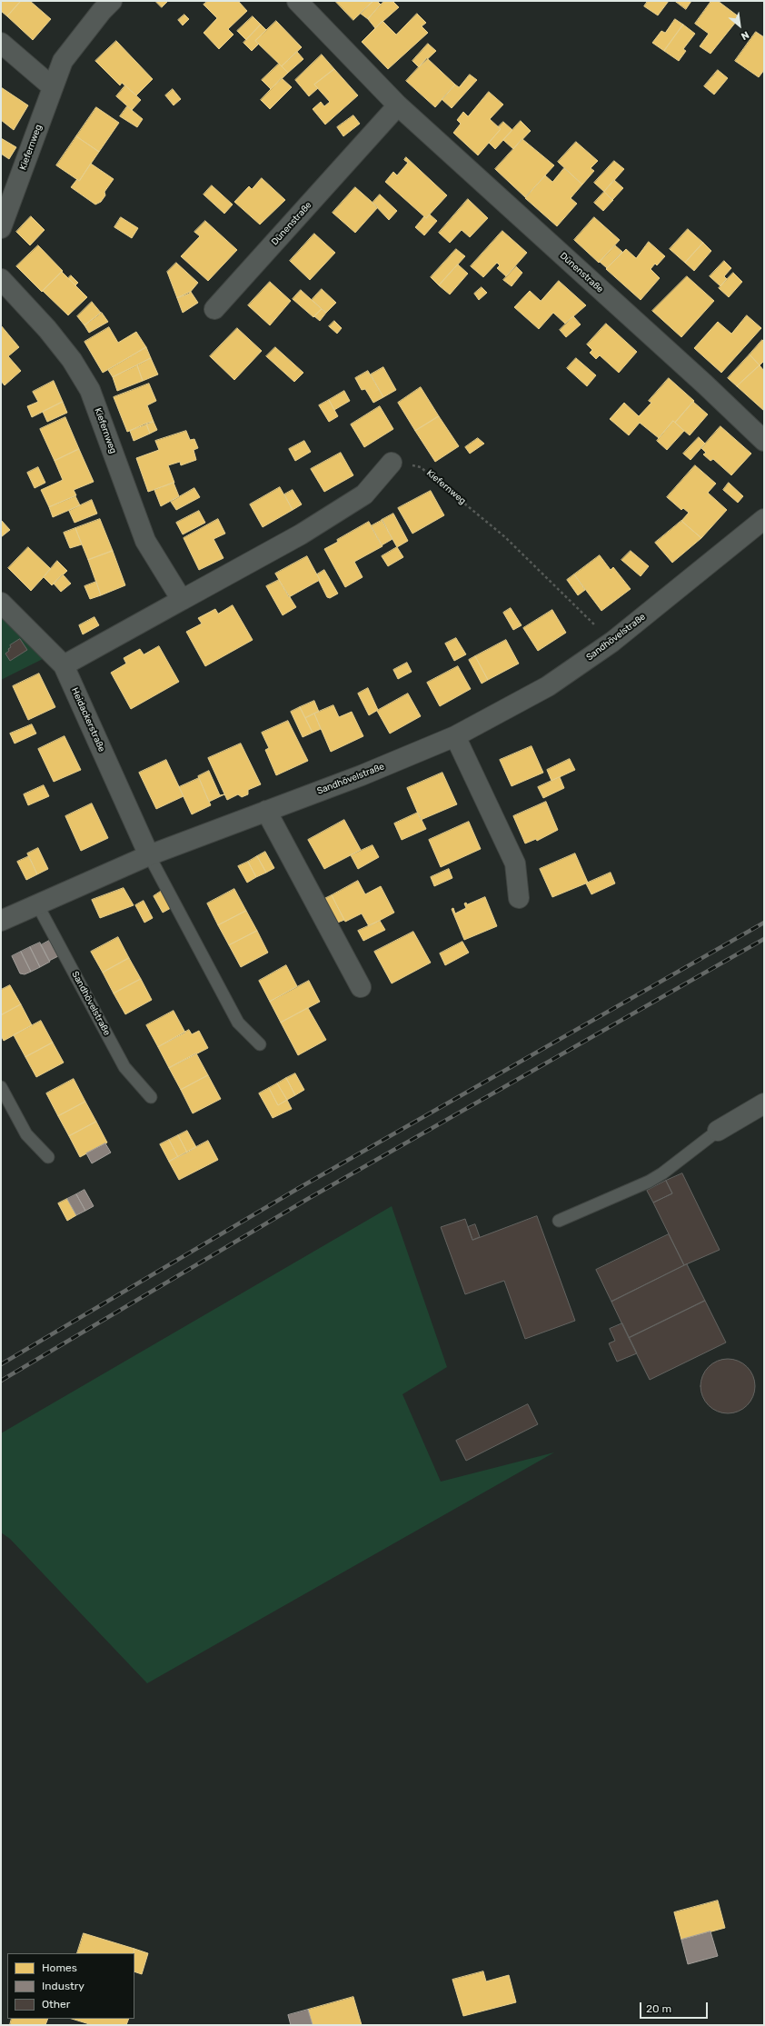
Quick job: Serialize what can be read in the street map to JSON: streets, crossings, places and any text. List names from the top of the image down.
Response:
{
  "streets": {
    "street": [
      "Kiefernweg",
      "Dünenstraße",
      "Sandhövelstraße",
      "Heidackerstraße"
    ]
  },
  "crossings": [
    ["Kiefernweg", "Sandhövelstraße"],
    ["Sandhövelstraße", "Heidackerstraße"]
  ],
  "legend": ["Homes", "Industry", "Other"],
  "scale_bar": "20 m",
  "north": "bottom right"
}
